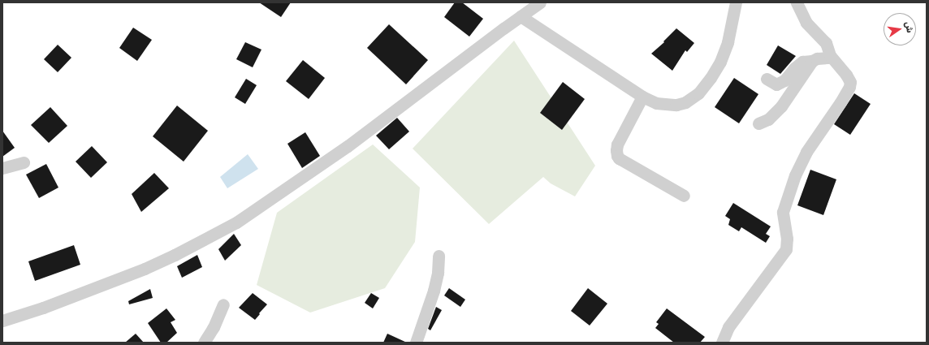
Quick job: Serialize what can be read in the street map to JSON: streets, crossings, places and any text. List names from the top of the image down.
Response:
{
  "north": "right"
}
